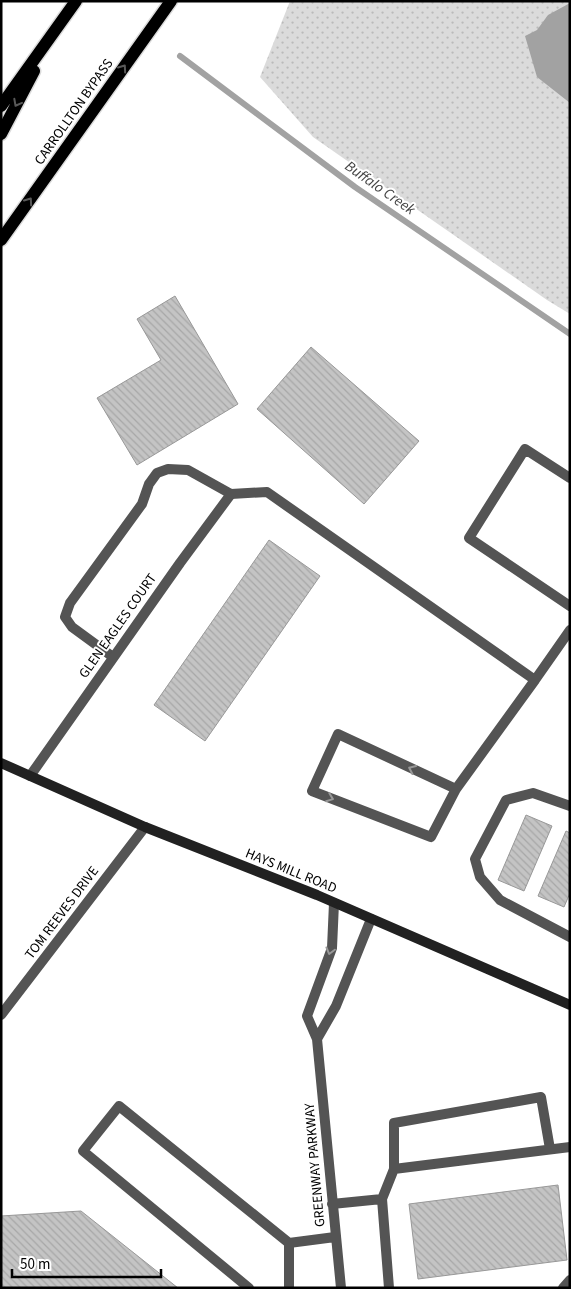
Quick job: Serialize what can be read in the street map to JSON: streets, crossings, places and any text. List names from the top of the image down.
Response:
{
  "streets": {
    "main road": ["CARROLLTON BYPASS"],
    "street": [
      "GLEN EAGLES COURT",
      "HAYS MILL ROAD",
      "TOM REEVES DRIVE",
      "GREENWAY PARKWAY"
    ]
  },
  "crossings": [
    ["GLEN EAGLES COURT", "HAYS MILL ROAD"],
    ["HAYS MILL ROAD", "TOM REEVES DRIVE"],
    ["HAYS MILL ROAD", "GREENWAY PARKWAY"]
  ],
  "water": ["Buffalo Creek"],
  "scale_bar": "50 m"
}
